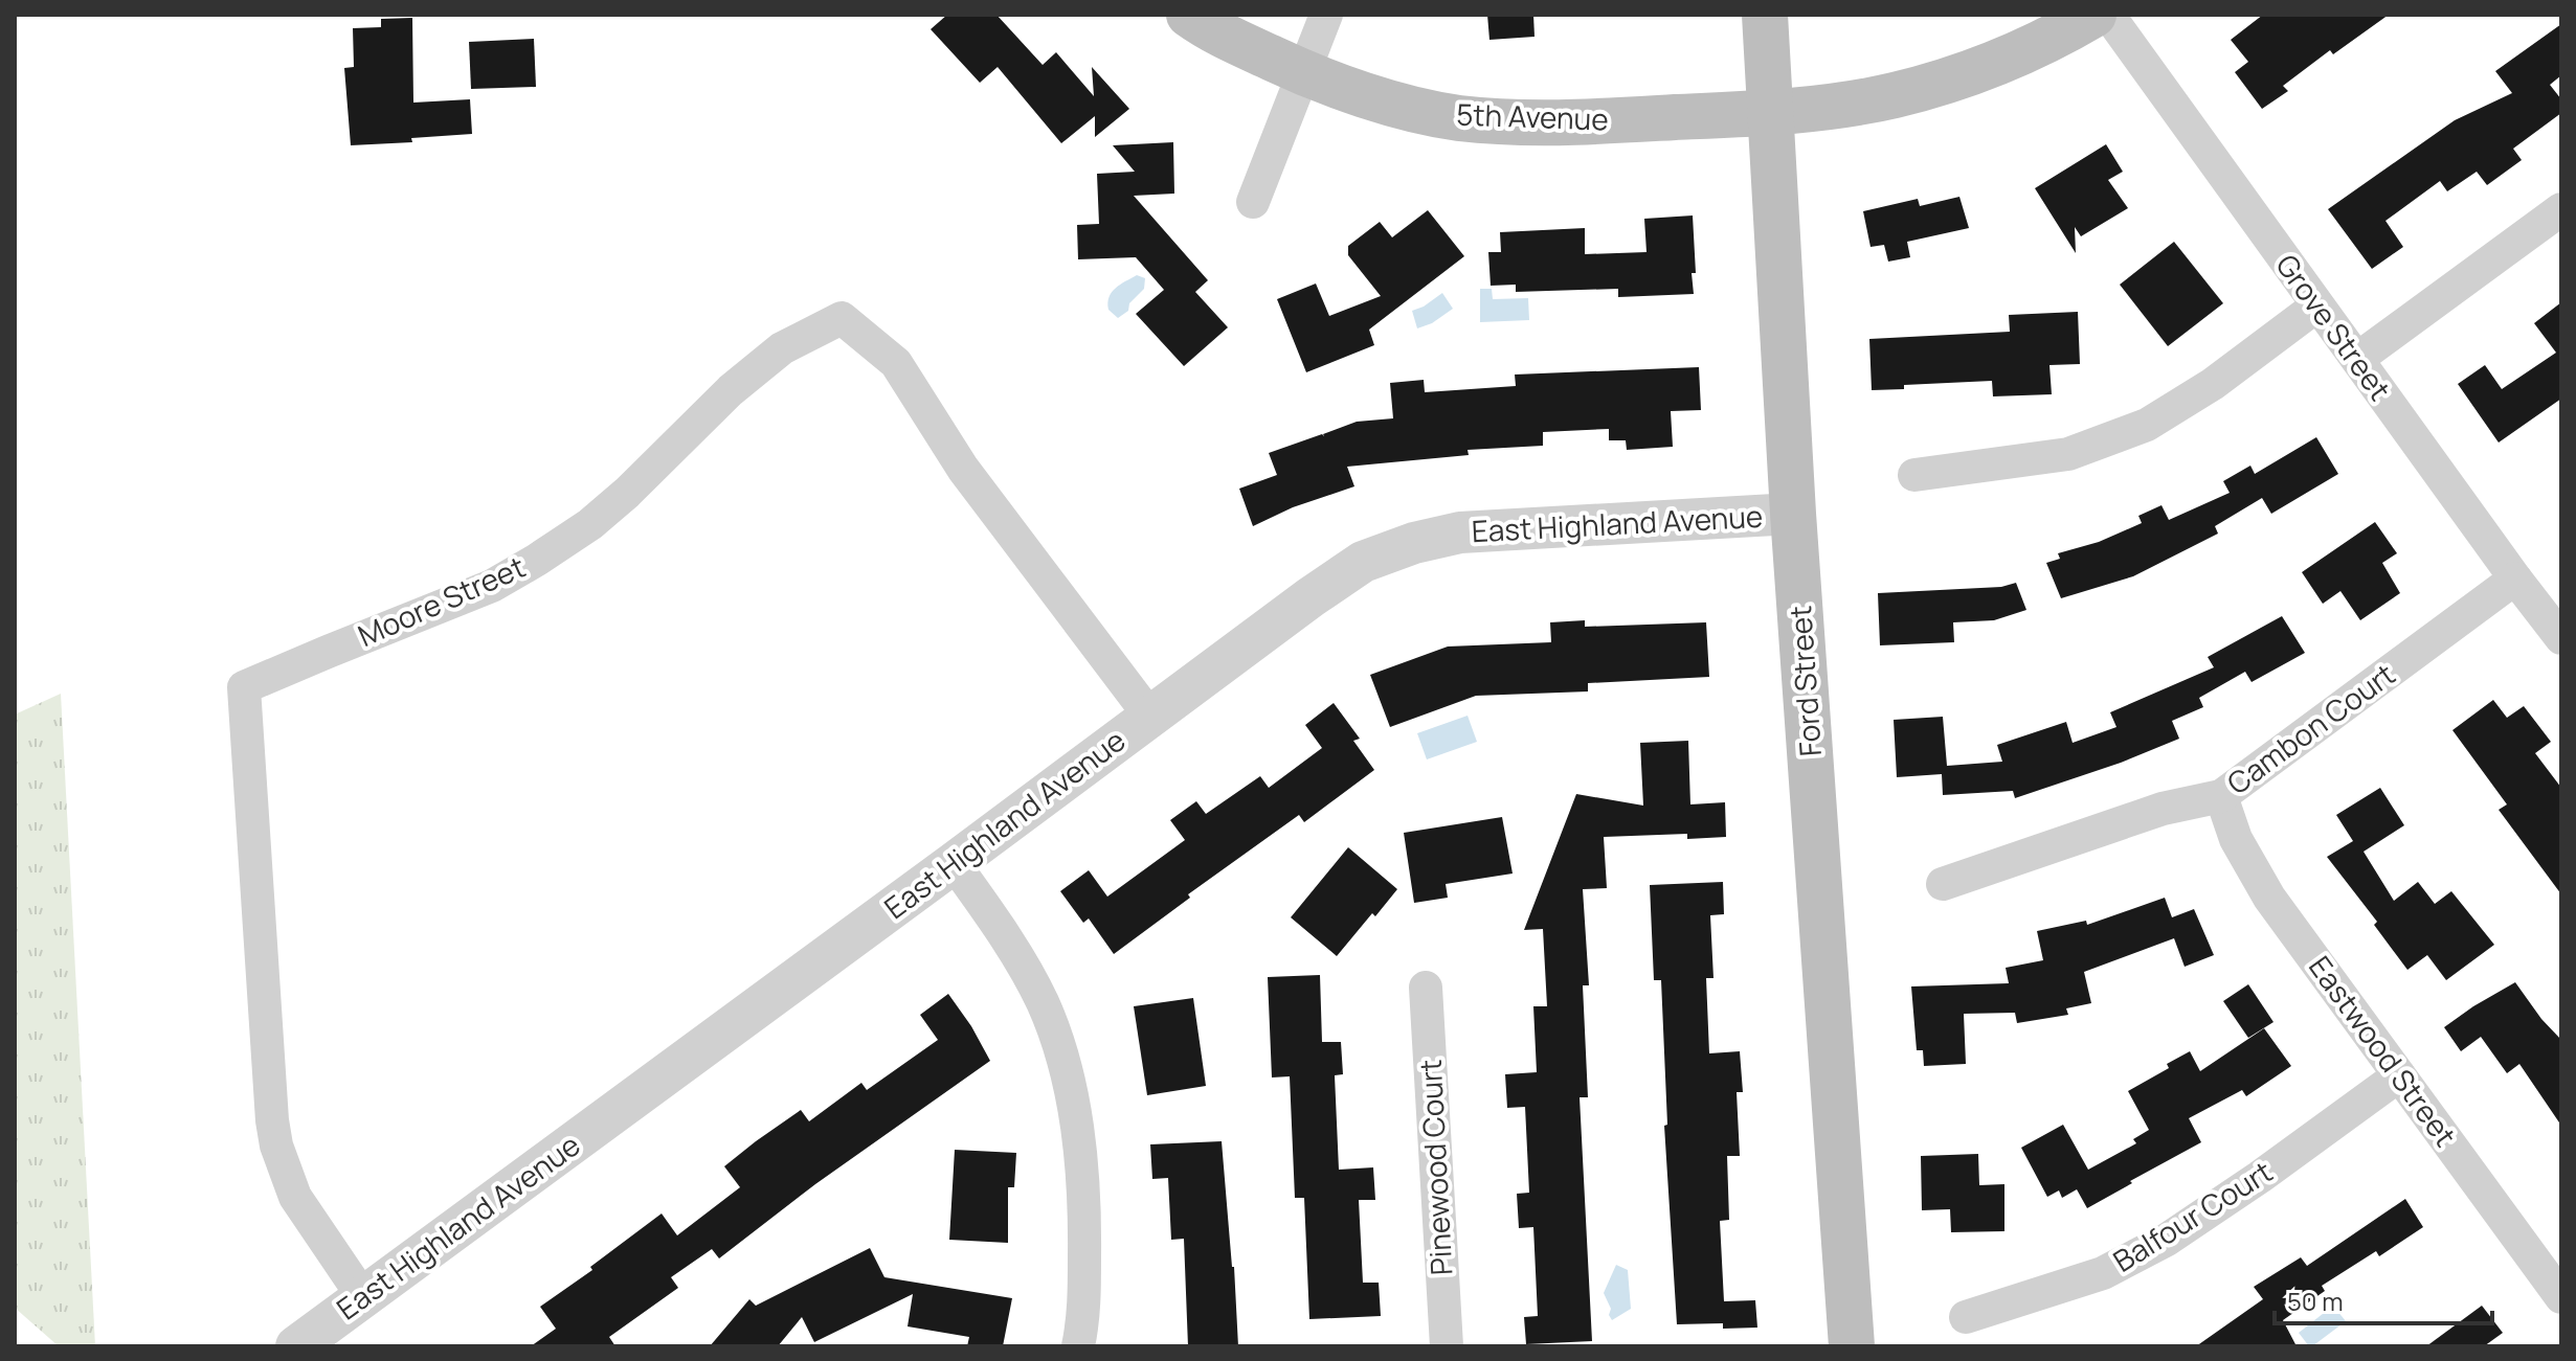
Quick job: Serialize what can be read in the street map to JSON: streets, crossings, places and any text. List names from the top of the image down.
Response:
{
  "streets": {
    "main road": ["5th Avenue", "Ford Street"],
    "street": [
      "Grove Street",
      "East Highland Avenue",
      "Moore Street",
      "Cambon Court",
      "Eastwood Street",
      "Pinewood Court",
      "Balfour Court"
    ]
  },
  "crossings": [
    ["5th Avenue", "Ford Street"],
    ["Grove Street", "Cambon Court"],
    ["East Highland Avenue", "Moore Street"],
    ["East Highland Avenue", "Ford Street"],
    ["Cambon Court", "Eastwood Street"],
    ["Eastwood Street", "Balfour Court"]
  ],
  "scale_bar": "50 m"
}
